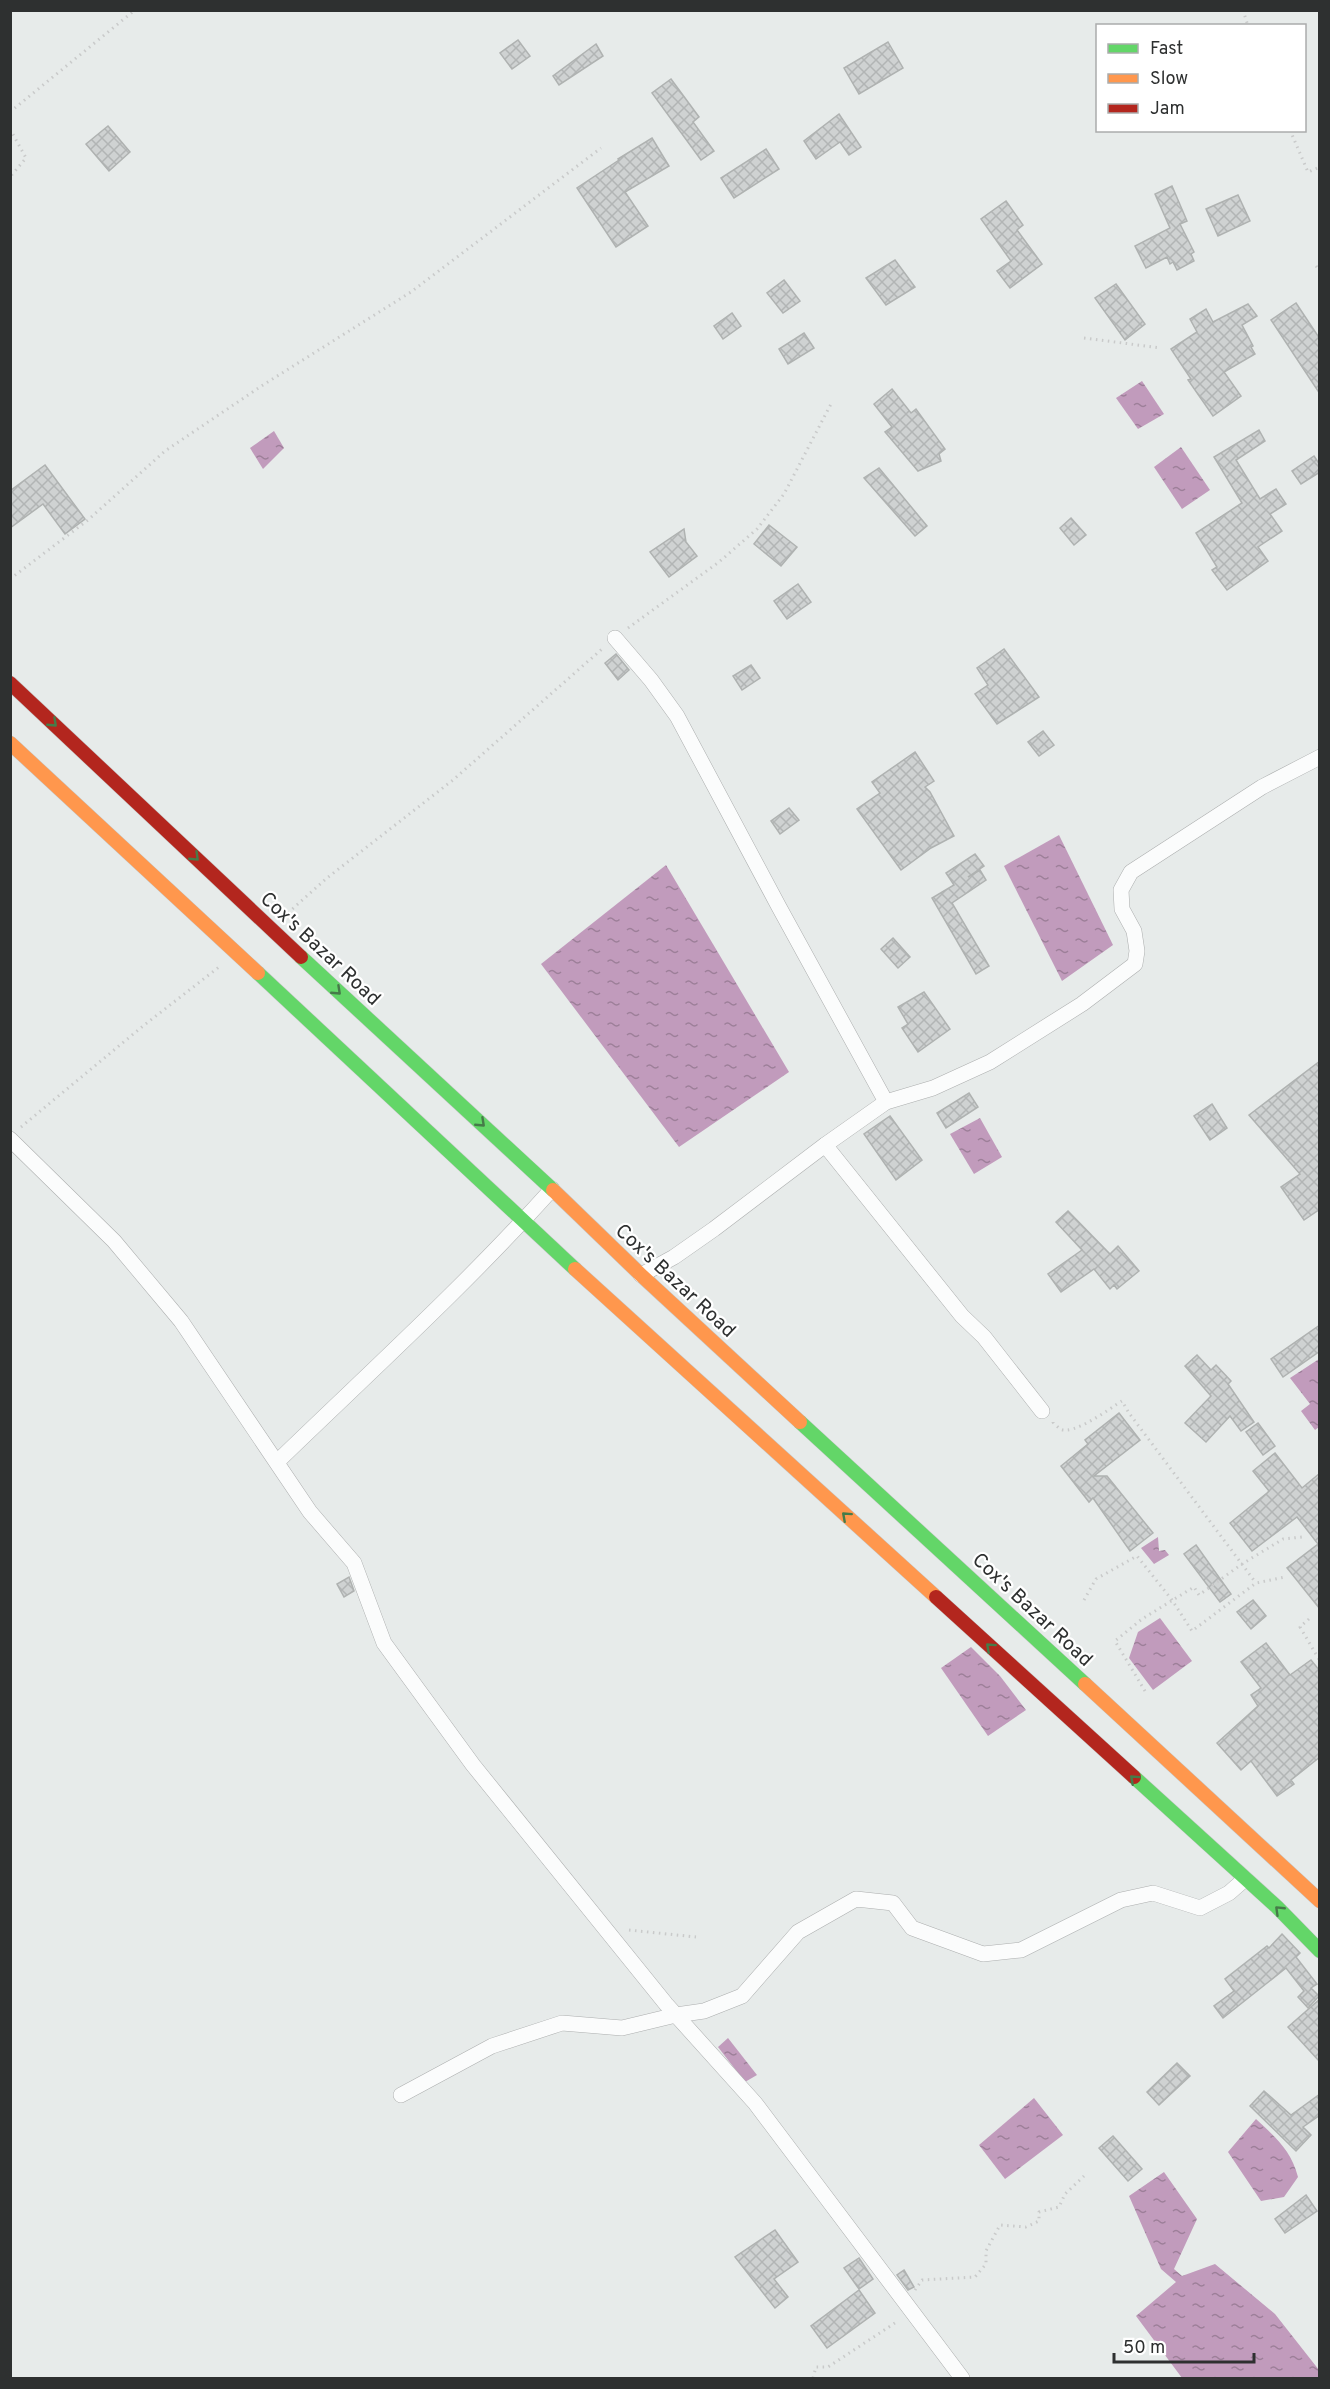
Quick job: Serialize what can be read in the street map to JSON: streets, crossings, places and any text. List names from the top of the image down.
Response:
{
  "streets": {
    "highway": ["Cox's Bazar Road"]
  },
  "legend": ["Fast", "Slow", "Jam"],
  "scale_bar": "50 m"
}
